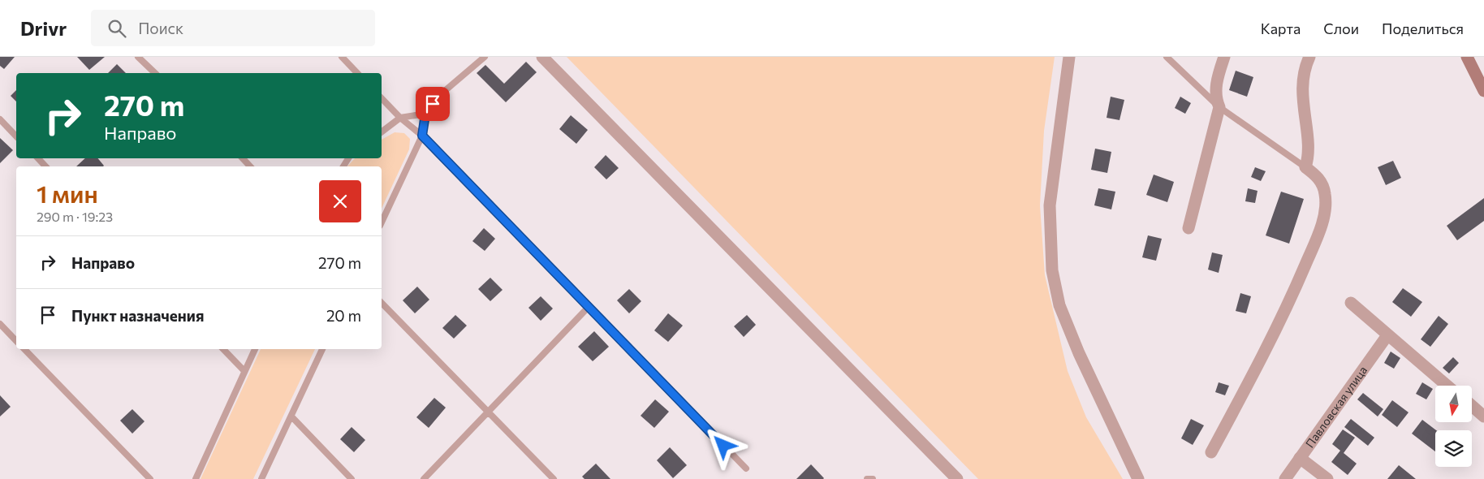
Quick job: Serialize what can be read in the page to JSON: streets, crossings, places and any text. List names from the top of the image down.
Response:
{
  "streets": {
    "street": ["Павловская улица"]
  },
  "north": "bottom",
  "page": {
    "header": "Drivr",
    "search": "Поиск",
    "nav": ["Карта", "Слои", "Поделиться"],
    "turn": ["270 m", "Направо"],
    "heading": ["1 мин", "290 m · 19:23"],
    "list": [
      {
        "name": "Направо",
        "value": "270 m"
      },
      {
        "name": "Пункт назначения",
        "value": "20 m"
      }
    ]
  }
}
